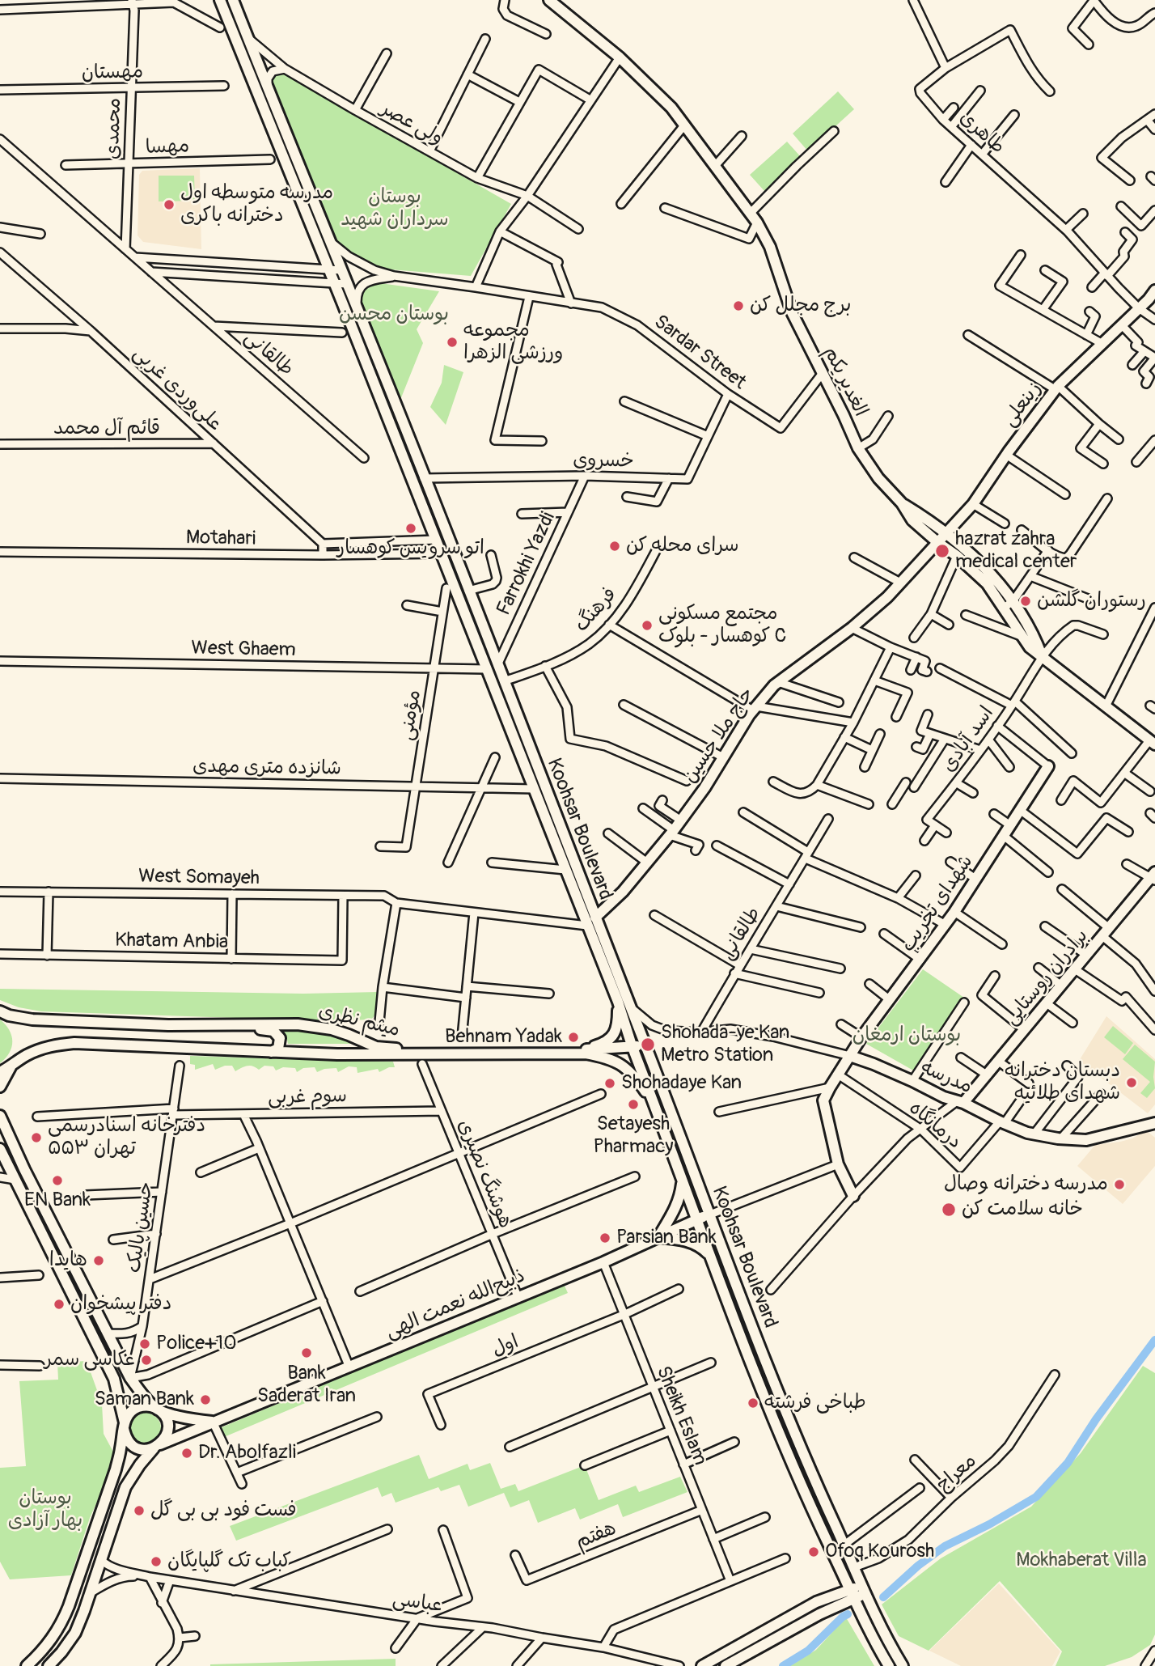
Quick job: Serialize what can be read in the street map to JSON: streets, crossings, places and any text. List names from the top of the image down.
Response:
{
  "streets": {
    "street": [
      "مهستان",
      "ولی عصر",
      "محمدی",
      "طاهری",
      "مهسا",
      "Sardar Street",
      "طالقانی",
      "الغدیر یکم",
      "علی‌وردی غربی",
      "زینعلی",
      "قائم آل محمد",
      "خسروی",
      "Motahari",
      "Farrokhi Yazdi",
      "فرهنگ",
      "West Ghaem",
      "مؤمنی",
      "حاج ملا حسین",
      "اسد آبادی",
      "شانزده متری مهدی",
      "Koohsar Boulevard",
      "West Somayeh",
      "شهدای تخریب",
      "Khatam Anbia",
      "برادران روستایی",
      "میثم نظری",
      "مدرسه",
      "سوم غربی",
      "درمانگاه",
      "هوشنگ نصیری",
      "حسین پالیک",
      "ذبیح‌الله نعمت الهی",
      "اول",
      "Sheikh Eslam",
      "معراج",
      "هفتم",
      "عباسی"
    ]
  },
  "crossings": [
    ["مهستان", "محمدی"],
    ["ولی عصر", "Koohsar Boulevard"],
    ["محمدی", "مهسا"],
    ["محمدی", "طالقانی"],
    ["طاهری", "زینعلی"],
    ["Sardar Street", "الغدیر یکم"],
    ["Sardar Street", "خسروی"],
    ["طالقانی", "مدرسه"],
    ["الغدیر یکم", "زینعلی"],
    ["الغدیر یکم", "حاج ملا حسین"],
    ["الغدیر یکم", "اسد آبادی"],
    ["علی‌وردی غربی", "قائم آل محمد"],
    ["زینعلی", "حاج ملا حسین"],
    ["خسروی", "Farrokhi Yazdi"],
    ["خسروی", "Koohsar Boulevard"],
    ["Motahari", "Koohsar Boulevard"],
    ["Farrokhi Yazdi", "Koohsar Boulevard"],
    ["فرهنگ", "Koohsar Boulevard"],
    ["West Ghaem", "مؤمنی"],
    ["West Ghaem", "Koohsar Boulevard"],
    ["مؤمنی", "شانزده متری مهدی"],
    ["حاج ملا حسین", "Koohsar Boulevard"],
    ["شانزده متری مهدی", "Koohsar Boulevard"],
    ["Koohsar Boulevard", "West Somayeh"],
    ["Koohsar Boulevard", "میثم نظری"],
    ["Koohsar Boulevard", "مدرسه"],
    ["Koohsar Boulevard", "ذبیح‌الله نعمت الهی"],
    ["Koohsar Boulevard", "معراج"],
    ["West Somayeh", "Khatam Anbia"],
    ["شهدای تخریب", "مدرسه"],
    ["شهدای تخریب", "درمانگاه"],
    ["برادران روستایی", "مدرسه"],
    ["مدرسه", "درمانگاه"],
    ["سوم غربی", "هوشنگ نصیری"],
    ["سوم غربی", "حسین پالیک"],
    ["هوشنگ نصیری", "ذبیح‌الله نعمت الهی"],
    ["ذبیح‌الله نعمت الهی", "Sheikh Eslam"],
    ["اول", "Sheikh Eslam"],
    ["Sheikh Eslam", "هفتم"]
  ],
  "parks": [
    "بوستان سرداران شهید",
    "بوستان محسن",
    "بوستان ارمغان",
    "بوستان بهار آزادی",
    "Mokhaberat Villa"
  ],
  "places": [
    "مدرسه متوسطه اول دخترانه باکری",
    "برج مجلل کن",
    "مجموعه ورزشی الزهرا",
    "اتو سرویس کوهسار",
    "سرای محله کن",
    "hazrat zahra medical center",
    "رستوران گلشن",
    "مجتمع مسکونی کوهسار - بلوک C",
    "Behnam Yadak",
    "Shohada-ye Kan Metro Station",
    "دبستان دخترانه شهدای طلائیه",
    "Shohadaye Kan",
    "Setayesh Pharmacy",
    "دفترخانه اسنادرسمی ۵۵۳ تهران",
    "EN Bank",
    "مدرسه دخترانه وصال",
    "خانه سلامت کن",
    "Parsian Bank",
    "هایدا",
    "دفتر پیشخوان",
    "Police+10",
    "Bank Saderat Iran",
    "عکاسی سمر",
    "Saman Bank",
    "طباخی فرشته",
    "Dr. Abolfazli",
    "فست فود بی بی گل",
    "Ofoq Kourosh",
    "کباب تک گلپایگان"
  ]
}
